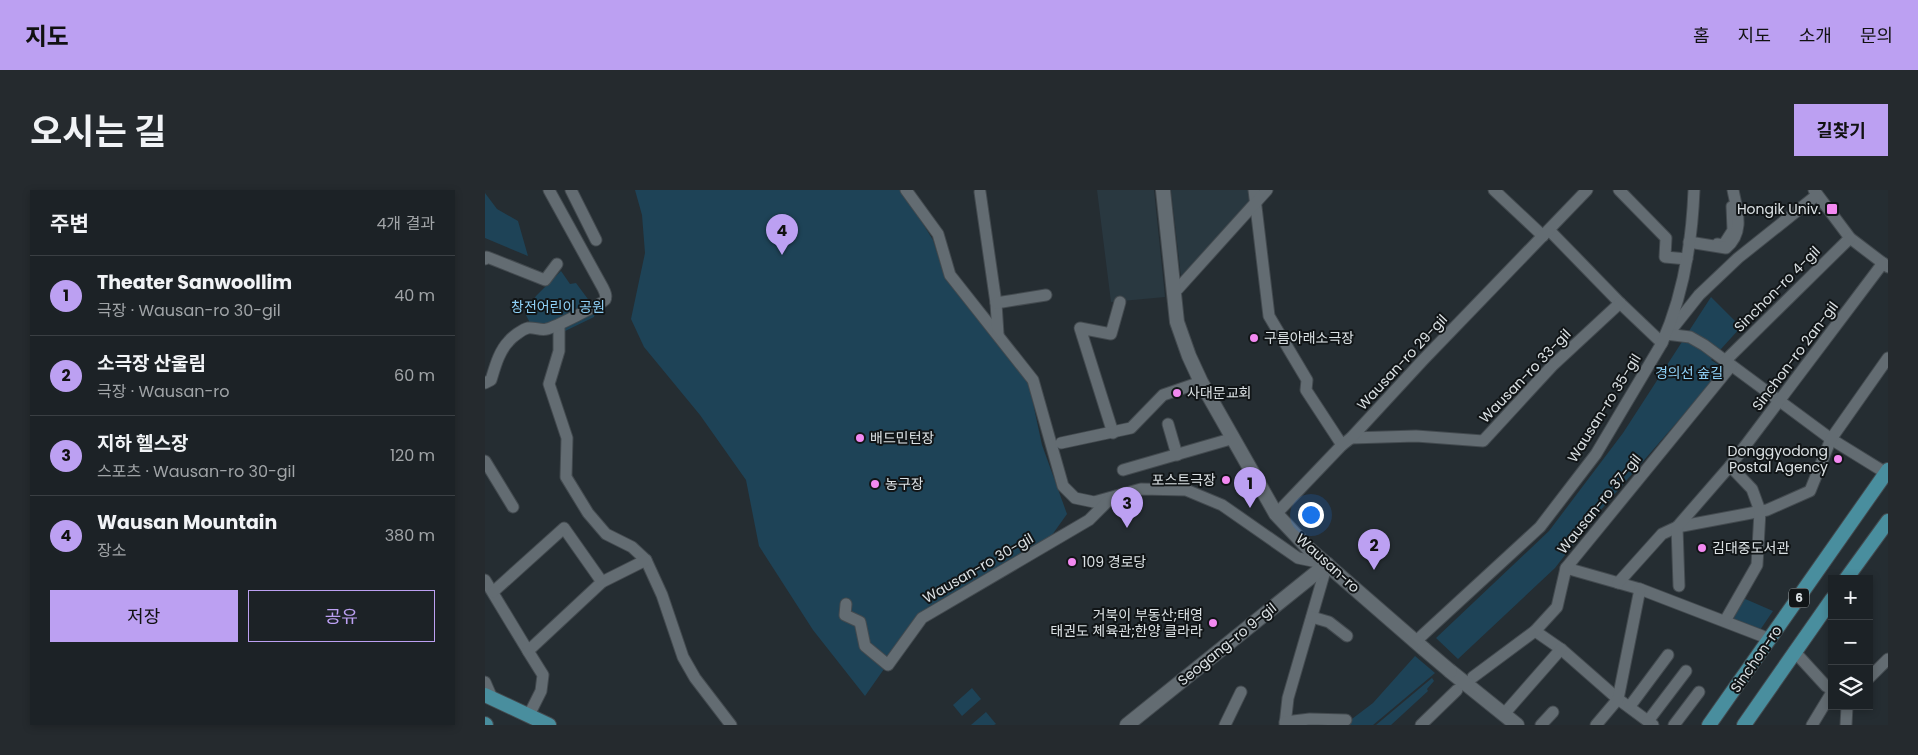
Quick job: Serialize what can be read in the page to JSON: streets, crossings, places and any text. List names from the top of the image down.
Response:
{
  "streets": {
    "main road": ["6", "Sinchon-ro"],
    "street": [
      "Sinchon-ro 4-gil",
      "Sinchon-ro 2an-gil",
      "Wausan-ro 29-gil",
      "Wausan-ro 33-gil",
      "Wausan-ro 35-gil",
      "Wausan-ro 37-gil",
      "Wausan-ro",
      "Wausan-ro 30-gil",
      "Seogang-ro 9-gil"
    ]
  },
  "crossings": [
    ["Sinchon-ro 4-gil", "Wausan-ro 37-gil"],
    ["Wausan-ro 29-gil", "Wausan-ro 33-gil"],
    ["Wausan-ro 29-gil", "Wausan-ro"],
    ["Wausan-ro 35-gil", "Wausan-ro"],
    ["Wausan-ro", "Wausan-ro 30-gil"],
    ["Wausan-ro", "Seogang-ro 9-gil"],
    ["Wausan-ro 30-gil", "Seogang-ro 9-gil"]
  ],
  "parks": ["창전어린이 공원", "경의선 숲길"],
  "places": {
    "transit": ["Hongik Univ."],
    "other": [
      "구름아래소극장",
      "사대문교회",
      "배드민턴장",
      "Donggyodong Postal Agency",
      "포스트극장",
      "농구장",
      "김대중도서관",
      "109 경로당",
      "거북이 부동산;태영 태권도 체육관;한양 클라라"
    ]
  },
  "page": {
    "header": "지도",
    "nav": [
      "홈",
      "지도",
      "소개",
      "문의"
    ],
    "title": "오시는 길",
    "buttons": [
      "길찾기",
      ["저장", "공유"]
    ],
    "heading": ["주변", "4개 결과"],
    "pins": [
      "4",
      "1",
      "3",
      "2"
    ],
    "list": [
      {
        "mark": "1",
        "name": "Theater Sanwoollim",
        "note": "극장 · Wausan-ro 30-gil",
        "value": "40 m"
      },
      {
        "mark": "2",
        "name": "소극장 산울림",
        "note": "극장 · Wausan-ro",
        "value": "60 m"
      },
      {
        "mark": "3",
        "name": "지하 헬스장",
        "note": "스포츠 · Wausan-ro 30-gil",
        "value": "120 m"
      },
      {
        "mark": "4",
        "name": "Wausan Mountain",
        "note": "장소",
        "value": "380 m"
      }
    ],
    "map_buttons": ["+", "−"]
  }
}
